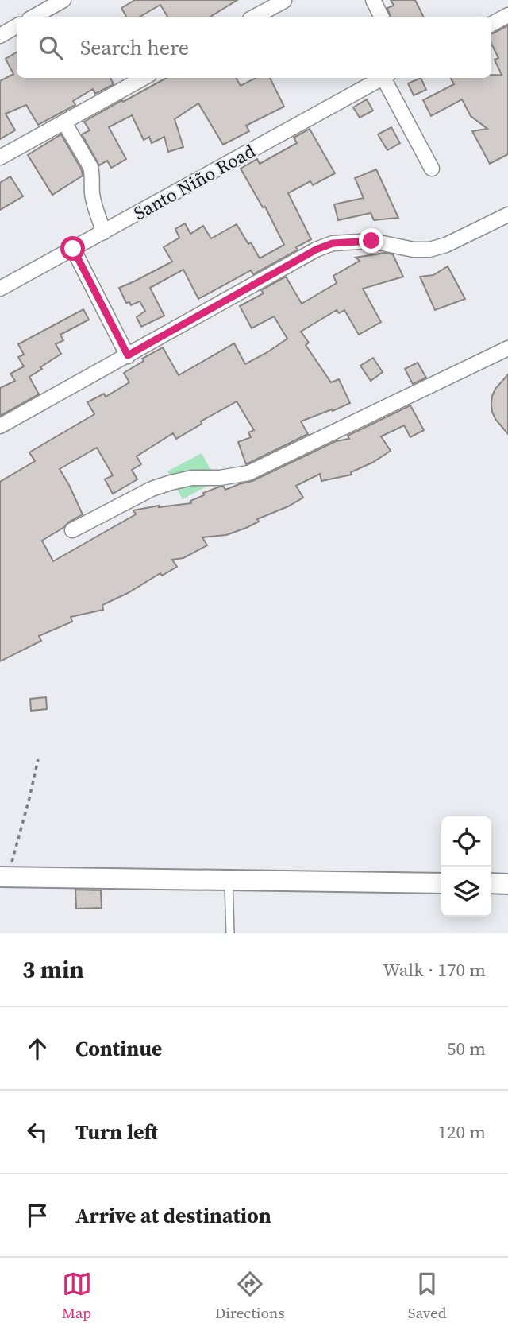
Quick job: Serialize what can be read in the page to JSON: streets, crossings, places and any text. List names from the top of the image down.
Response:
{
  "streets": {
    "street": ["Santo Niño Road"]
  },
  "page": {
    "search": "Search here",
    "heading": ["3 min", "Walk · 170 m"],
    "list": [
      ["Continue", "50 m"],
      ["Turn left", "120 m"],
      "Arrive at destination"
    ],
    "nav": ["Map", "Directions", "Saved"]
  }
}
